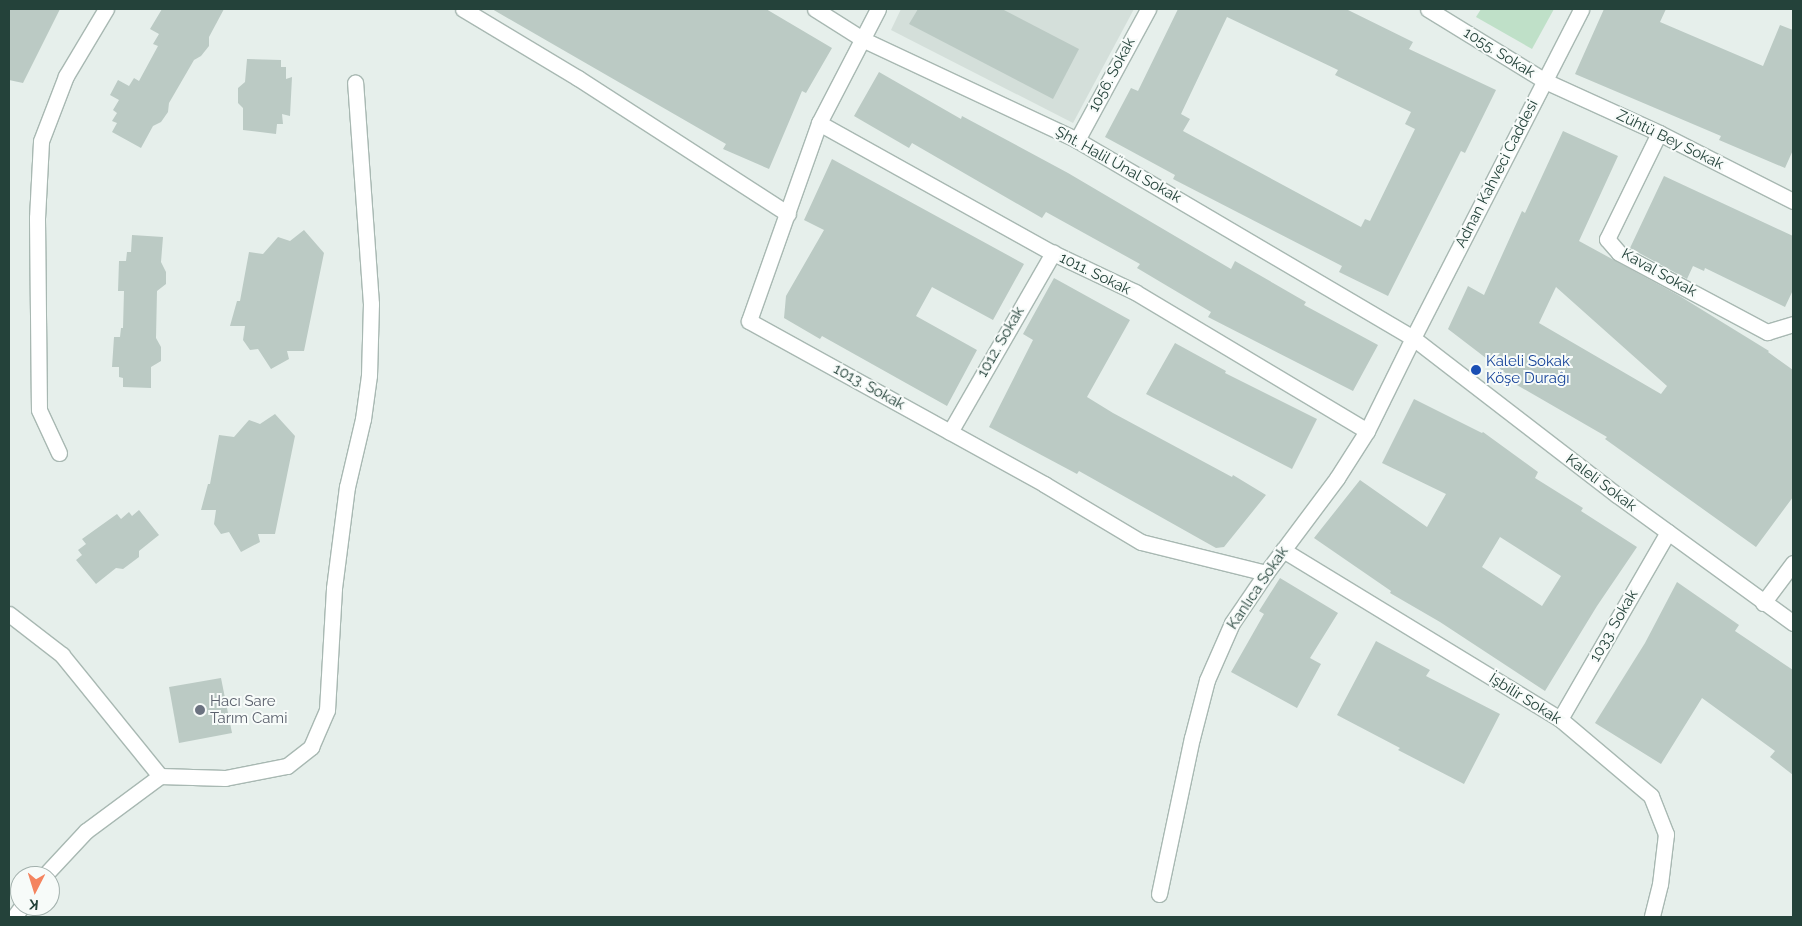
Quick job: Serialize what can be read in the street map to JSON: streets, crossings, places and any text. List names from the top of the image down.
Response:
{
  "streets": {
    "street": [
      "1055. Sokak",
      "1056. Sokak",
      "Zühtü Bey Sokak",
      "Şht. Halil Ünal Sokak",
      "Adnan Kahveci Caddesi",
      "Kaval Sokak",
      "1011. Sokak",
      "1012. Sokak",
      "1013. Sokak",
      "Kaleli Sokak",
      "Kanlıca Sokak",
      "1033. Sokak",
      "İşbilir Sokak"
    ]
  },
  "crossings": [
    ["1055. Sokak", "Zühtü Bey Sokak"],
    ["1055. Sokak", "Adnan Kahveci Caddesi"],
    ["1056. Sokak", "Şht. Halil Ünal Sokak"],
    ["Zühtü Bey Sokak", "Adnan Kahveci Caddesi"],
    ["Zühtü Bey Sokak", "Kaval Sokak"],
    ["Şht. Halil Ünal Sokak", "Adnan Kahveci Caddesi"],
    ["Şht. Halil Ünal Sokak", "1013. Sokak"],
    ["Şht. Halil Ünal Sokak", "Kaleli Sokak"],
    ["Şht. Halil Ünal Sokak", "Kanlıca Sokak"],
    ["Adnan Kahveci Caddesi", "Kaleli Sokak"],
    ["Adnan Kahveci Caddesi", "Kanlıca Sokak"],
    ["1011. Sokak", "1012. Sokak"],
    ["1011. Sokak", "1013. Sokak"],
    ["1011. Sokak", "Kanlıca Sokak"],
    ["1012. Sokak", "1013. Sokak"],
    ["1013. Sokak", "Kanlıca Sokak"],
    ["Kaleli Sokak", "Kanlıca Sokak"],
    ["Kaleli Sokak", "1033. Sokak"],
    ["Kanlıca Sokak", "İşbilir Sokak"],
    ["1033. Sokak", "İşbilir Sokak"]
  ],
  "places": ["Kaleli Sokak Köşe Durağı", "Hacı Sare Tarım Cami"],
  "north": "bottom"
}
